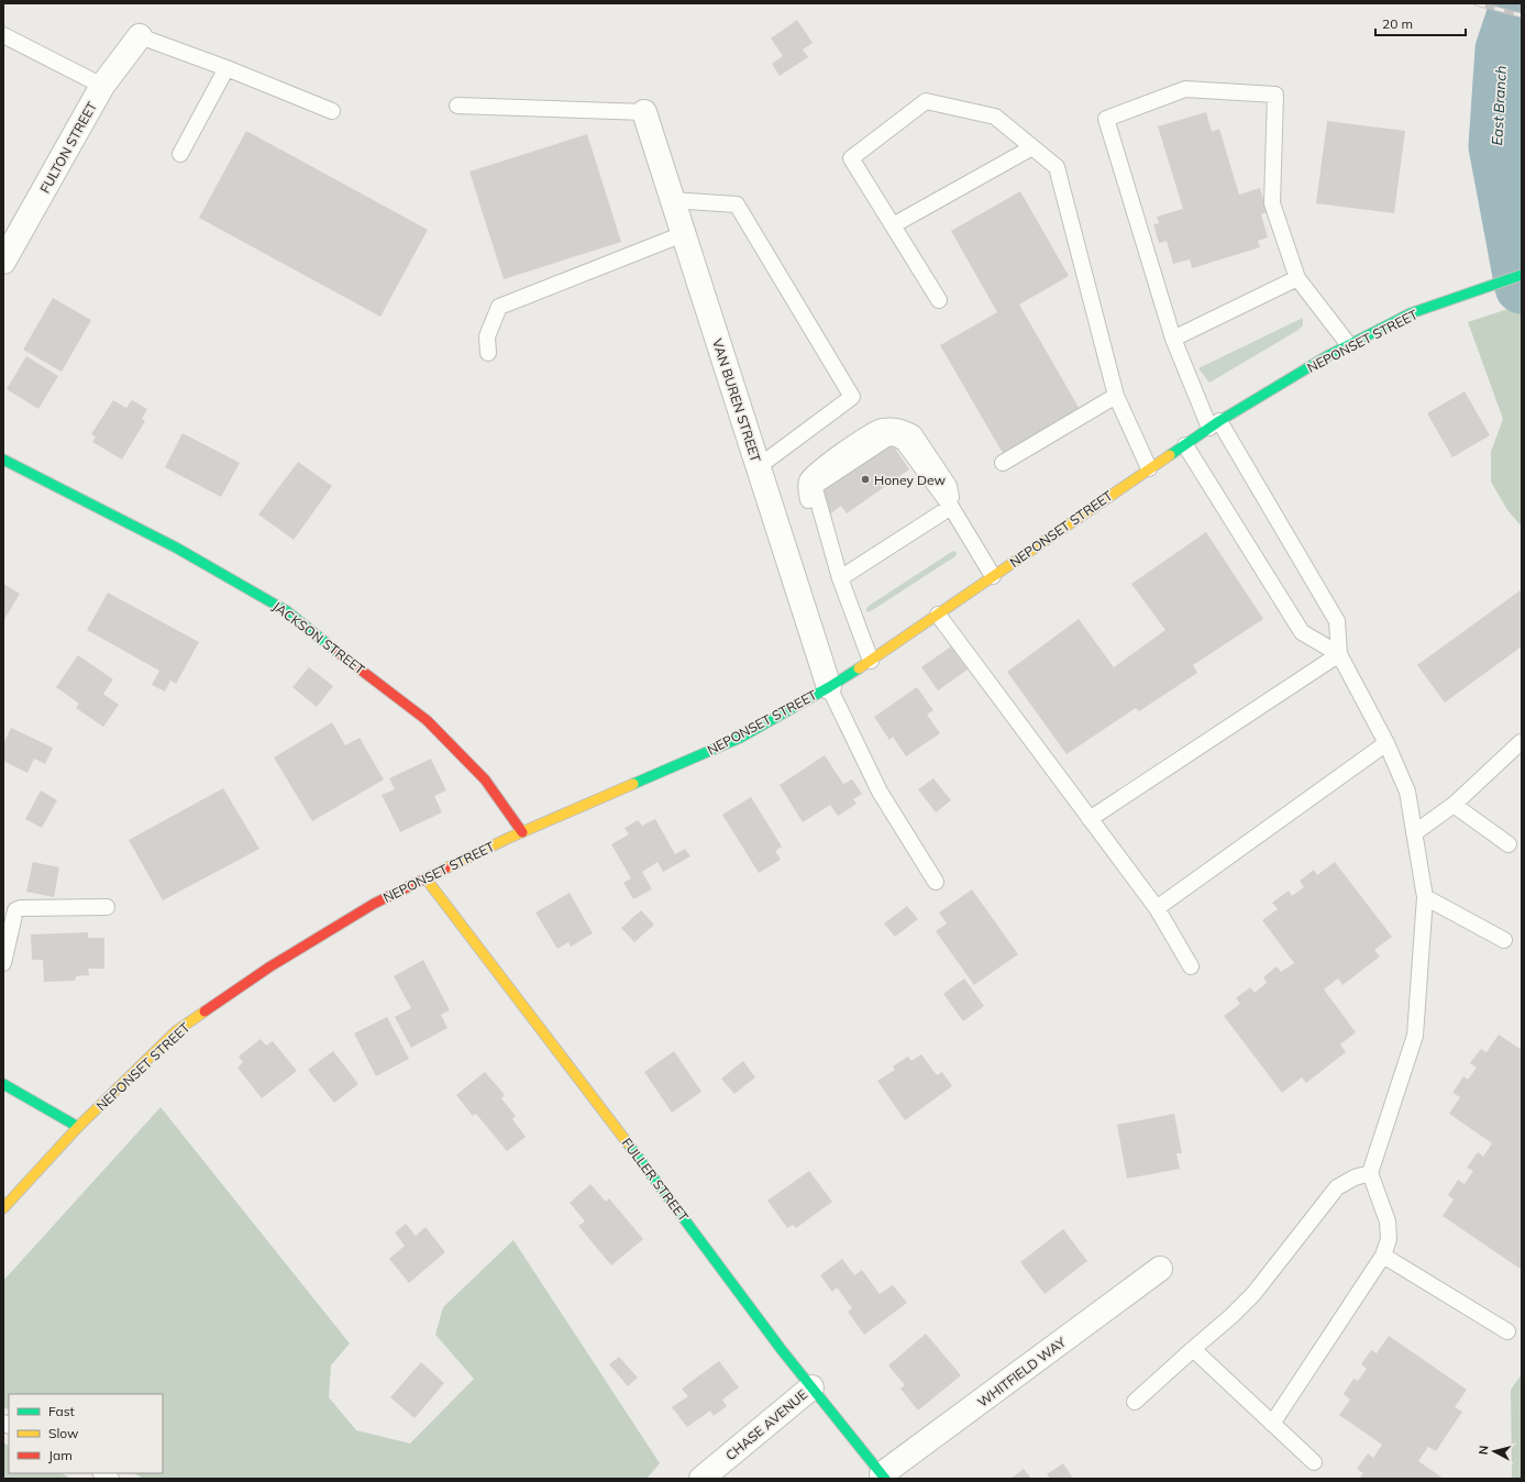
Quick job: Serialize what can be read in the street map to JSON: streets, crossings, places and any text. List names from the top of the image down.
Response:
{
  "streets": {
    "main road": ["NEPONSET STREET", "JACKSON STREET", "FULLER STREET"],
    "street": [
      "FULTON STREET",
      "VAN BUREN STREET",
      "WHITFIELD WAY",
      "CHASE AVENUE"
    ]
  },
  "crossings": [
    ["NEPONSET STREET", "VAN BUREN STREET"],
    ["NEPONSET STREET", "JACKSON STREET"],
    ["NEPONSET STREET", "FULLER STREET"],
    ["FULLER STREET", "WHITFIELD WAY"],
    ["FULLER STREET", "CHASE AVENUE"]
  ],
  "water": ["East Branch"],
  "places": ["Honey Dew"],
  "legend": ["Fast", "Slow", "Jam"],
  "scale_bar": "20 m",
  "north": "left"
}
